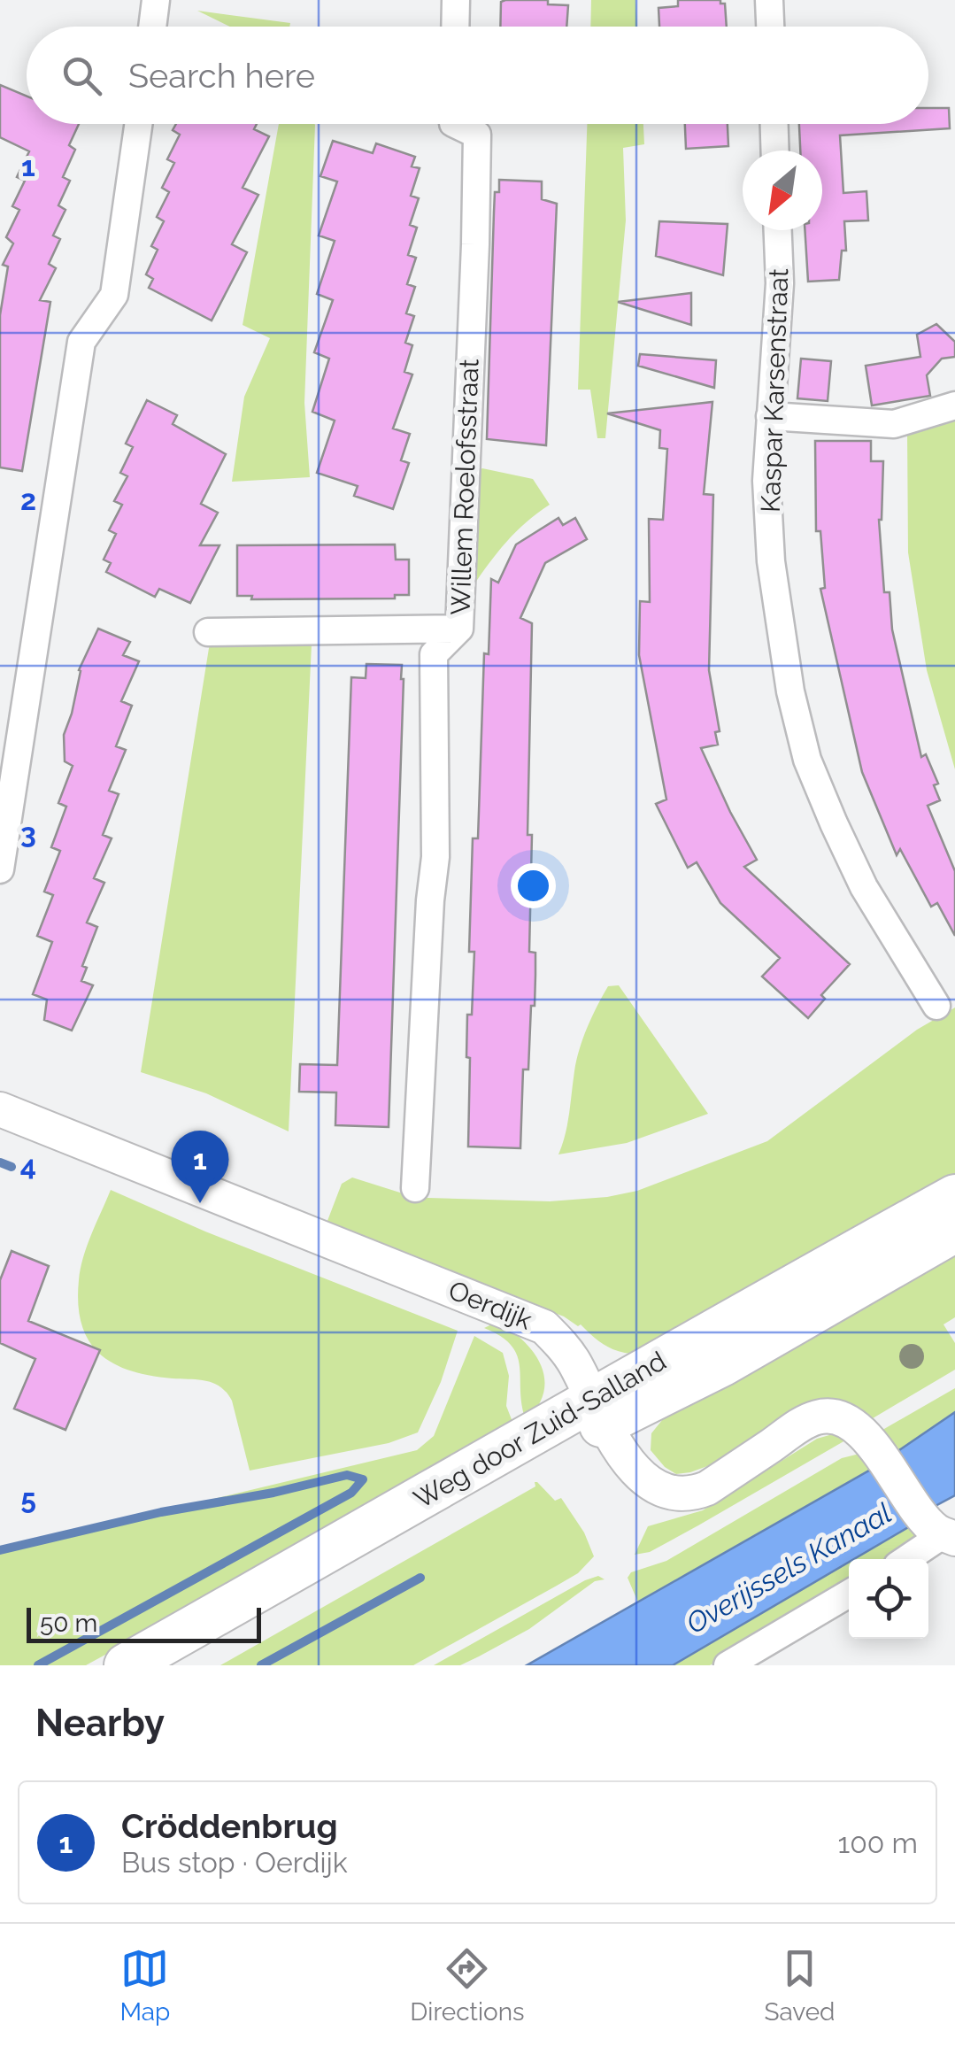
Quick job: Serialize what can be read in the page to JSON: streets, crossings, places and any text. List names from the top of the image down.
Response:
{
  "streets": {
    "main road": ["Weg door Zuid-Salland"],
    "street": ["Kaspar Karsenstraat", "Willem Roelofsstraat", "Oerdijk"]
  },
  "crossings": [
    ["Oerdijk", "Weg door Zuid-Salland"]
  ],
  "water": ["Overijssels Kanaal"],
  "scale_bar": "50 m",
  "north": "bottom left",
  "page": {
    "search": "Search here",
    "pins": "1",
    "scale": "50 m",
    "heading": "Nearby",
    "list": [
      {
        "mark": "1",
        "name": "Cröddenbrug",
        "note": "Bus stop · Oerdijk",
        "value": "100 m"
      }
    ],
    "nav": ["Map", "Directions", "Saved"]
  },
  "grid": {
    "rows": [
      "1",
      "2",
      "3",
      "4",
      "5"
    ]
  }
}
